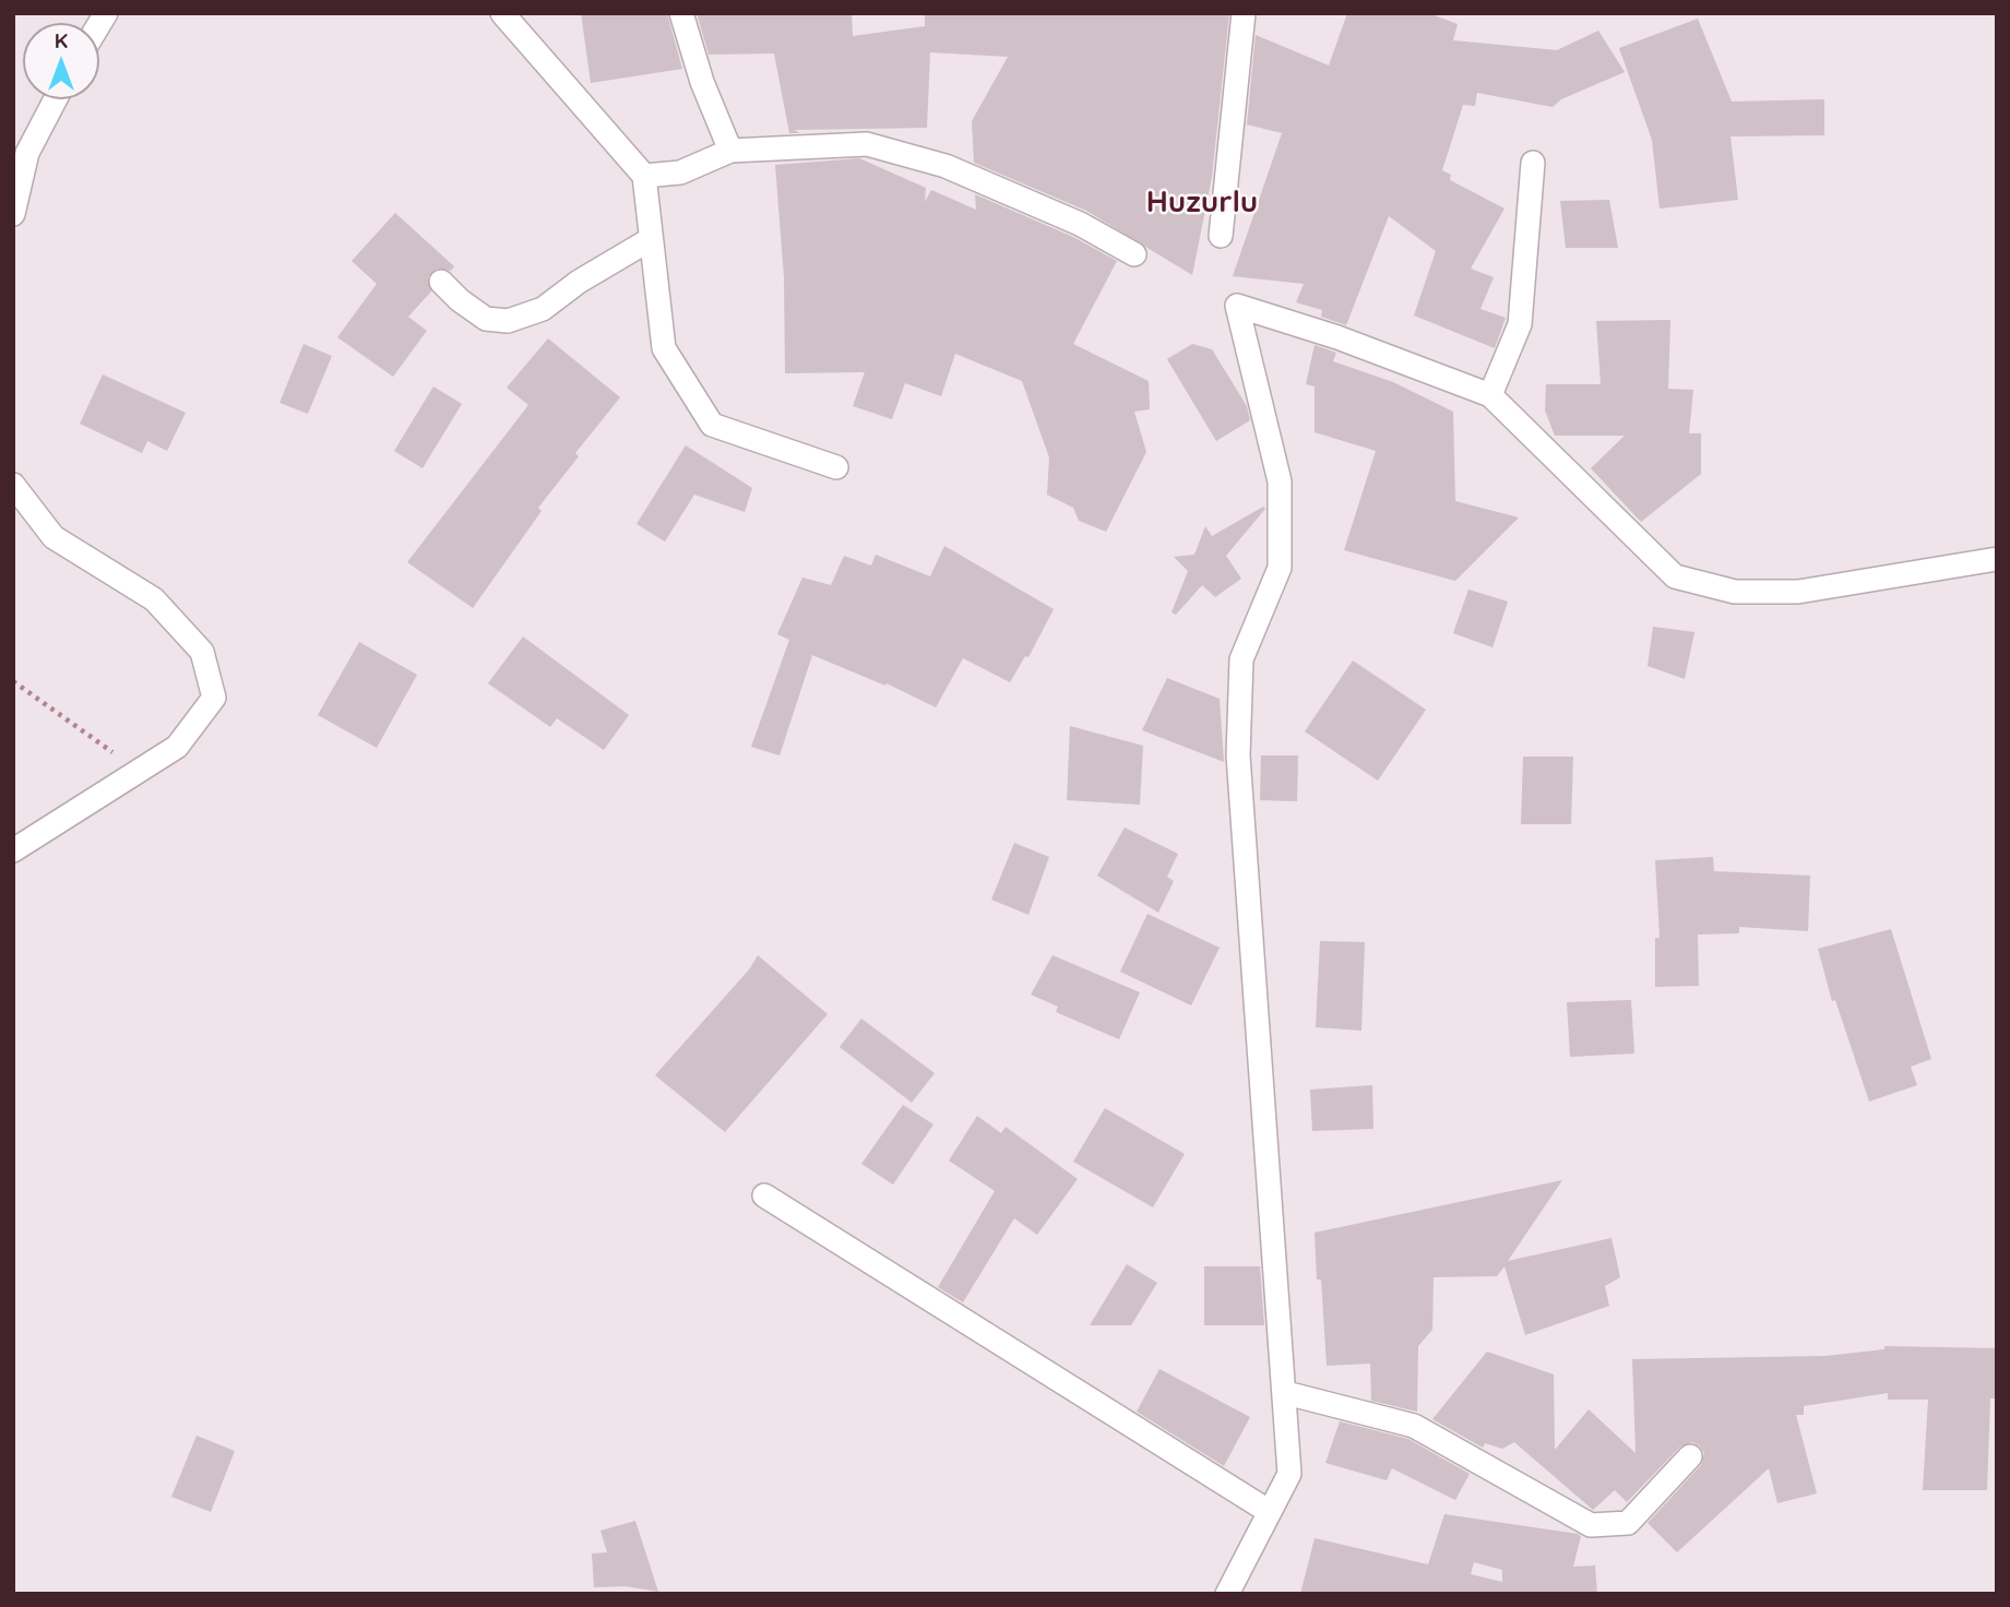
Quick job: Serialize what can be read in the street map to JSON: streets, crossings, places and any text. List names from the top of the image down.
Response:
{
  "districts": ["Huzurlu"],
  "north": "top"
}
